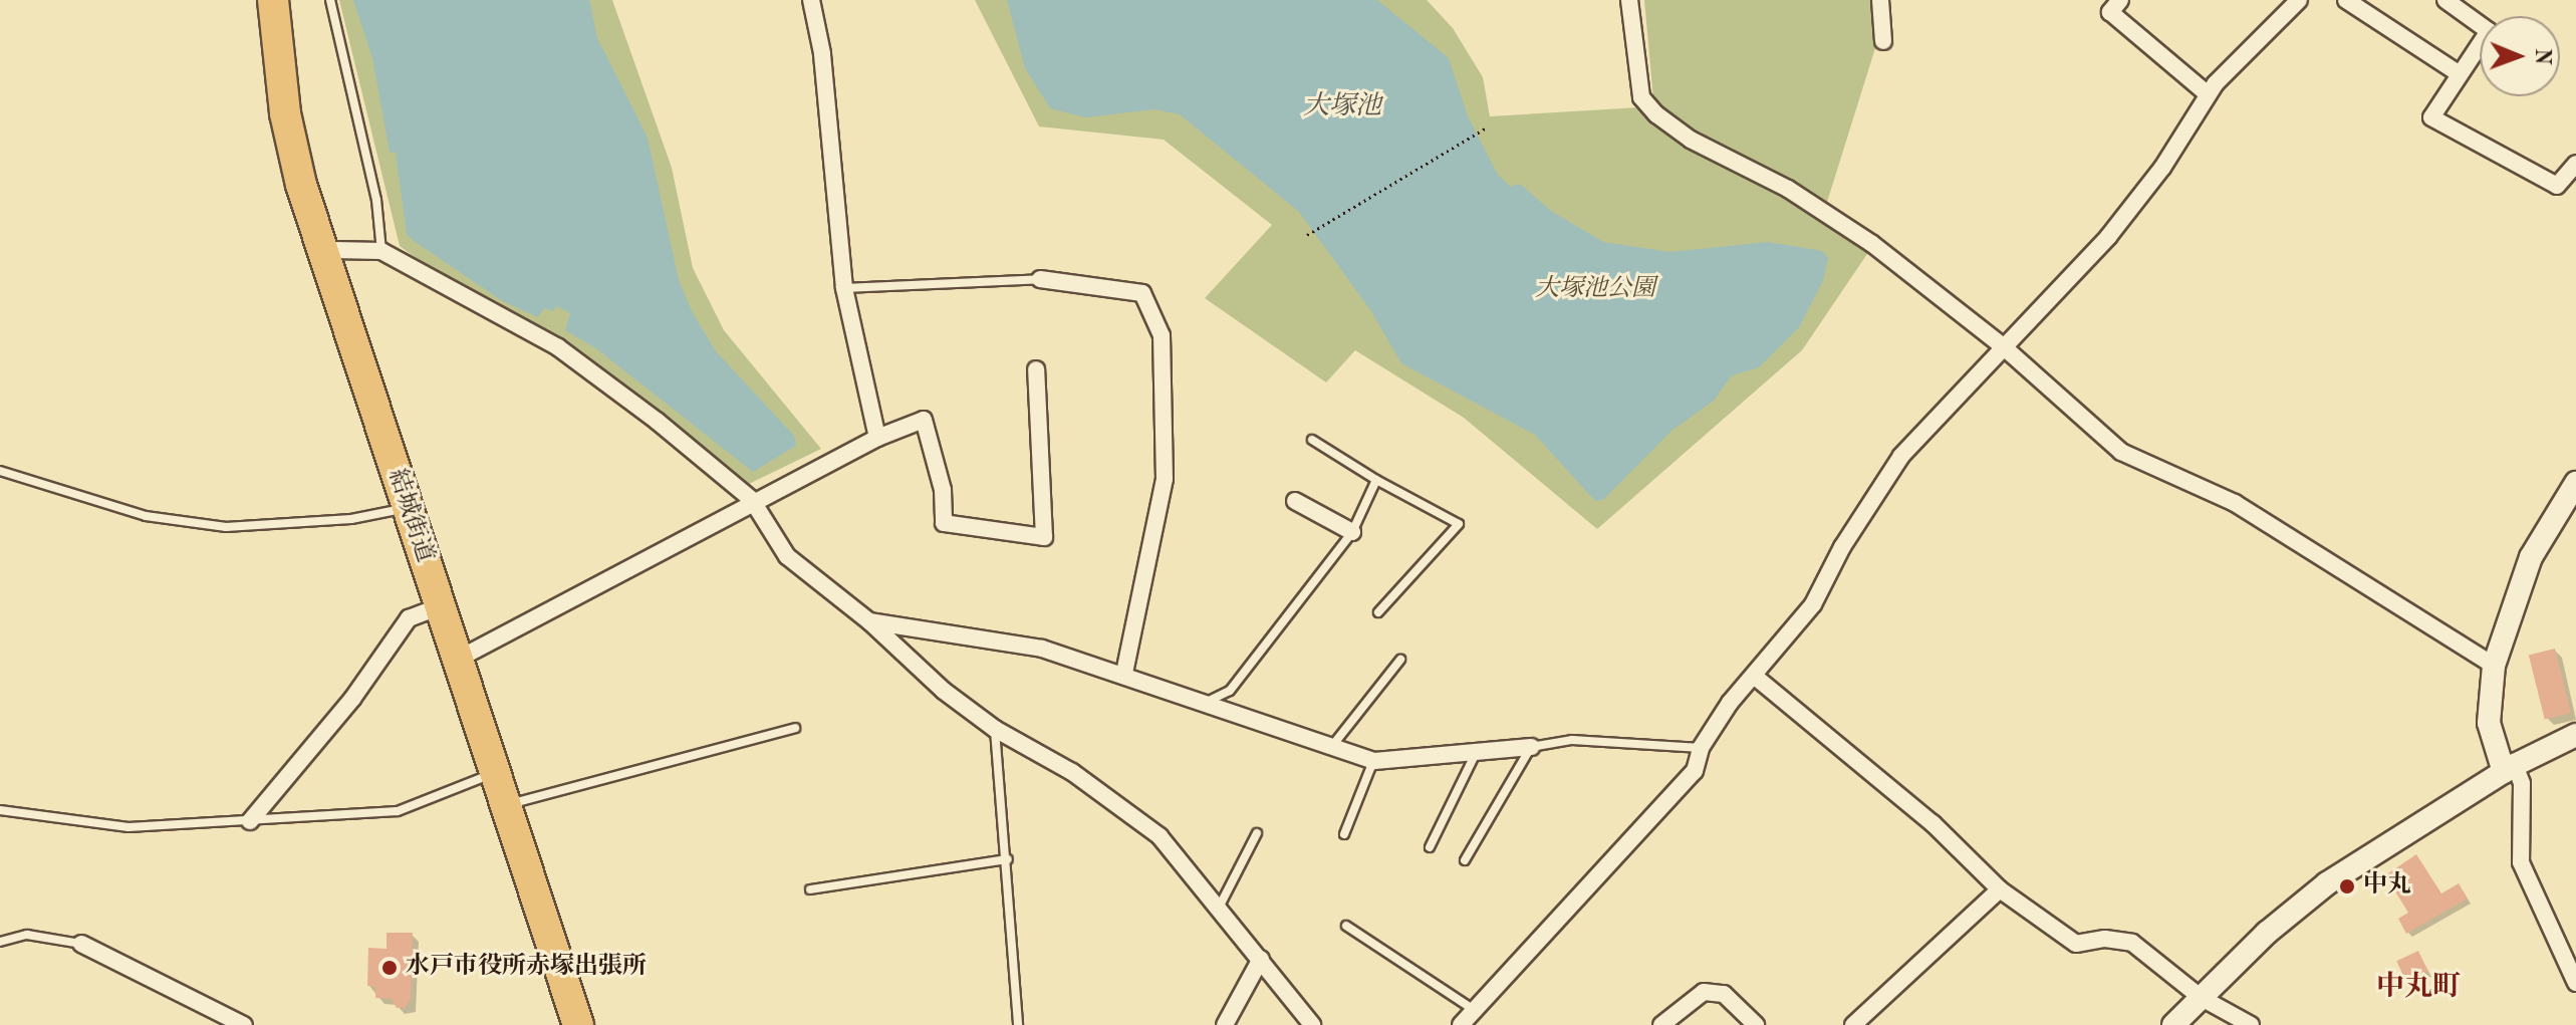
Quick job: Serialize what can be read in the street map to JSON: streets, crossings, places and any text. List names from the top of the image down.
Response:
{
  "streets": {
    "highway": ["結城街道"]
  },
  "districts": ["中丸町"],
  "water": ["大塚池"],
  "parks": ["大塚池公園"],
  "places": ["中丸", "水戸市役所赤塚出張所"],
  "north": "right"
}
